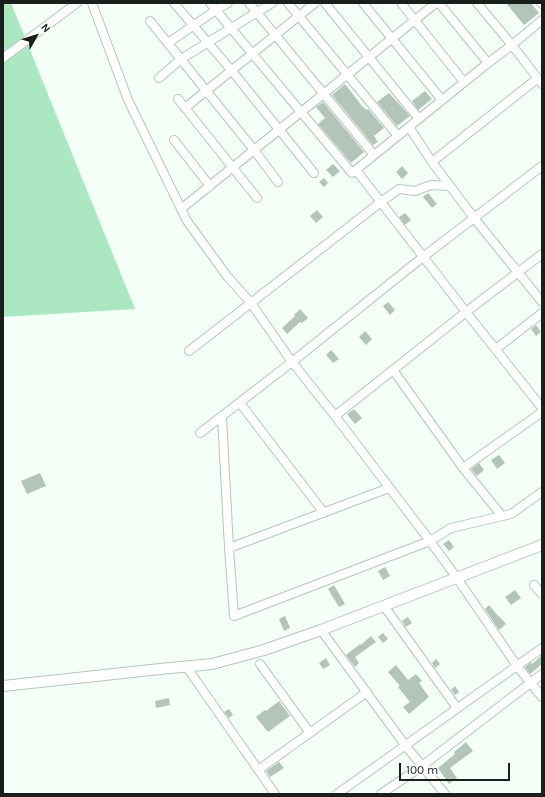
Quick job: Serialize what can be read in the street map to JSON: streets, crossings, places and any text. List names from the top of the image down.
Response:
{
  "scale_bar": "100 m",
  "north": "top right"
}
